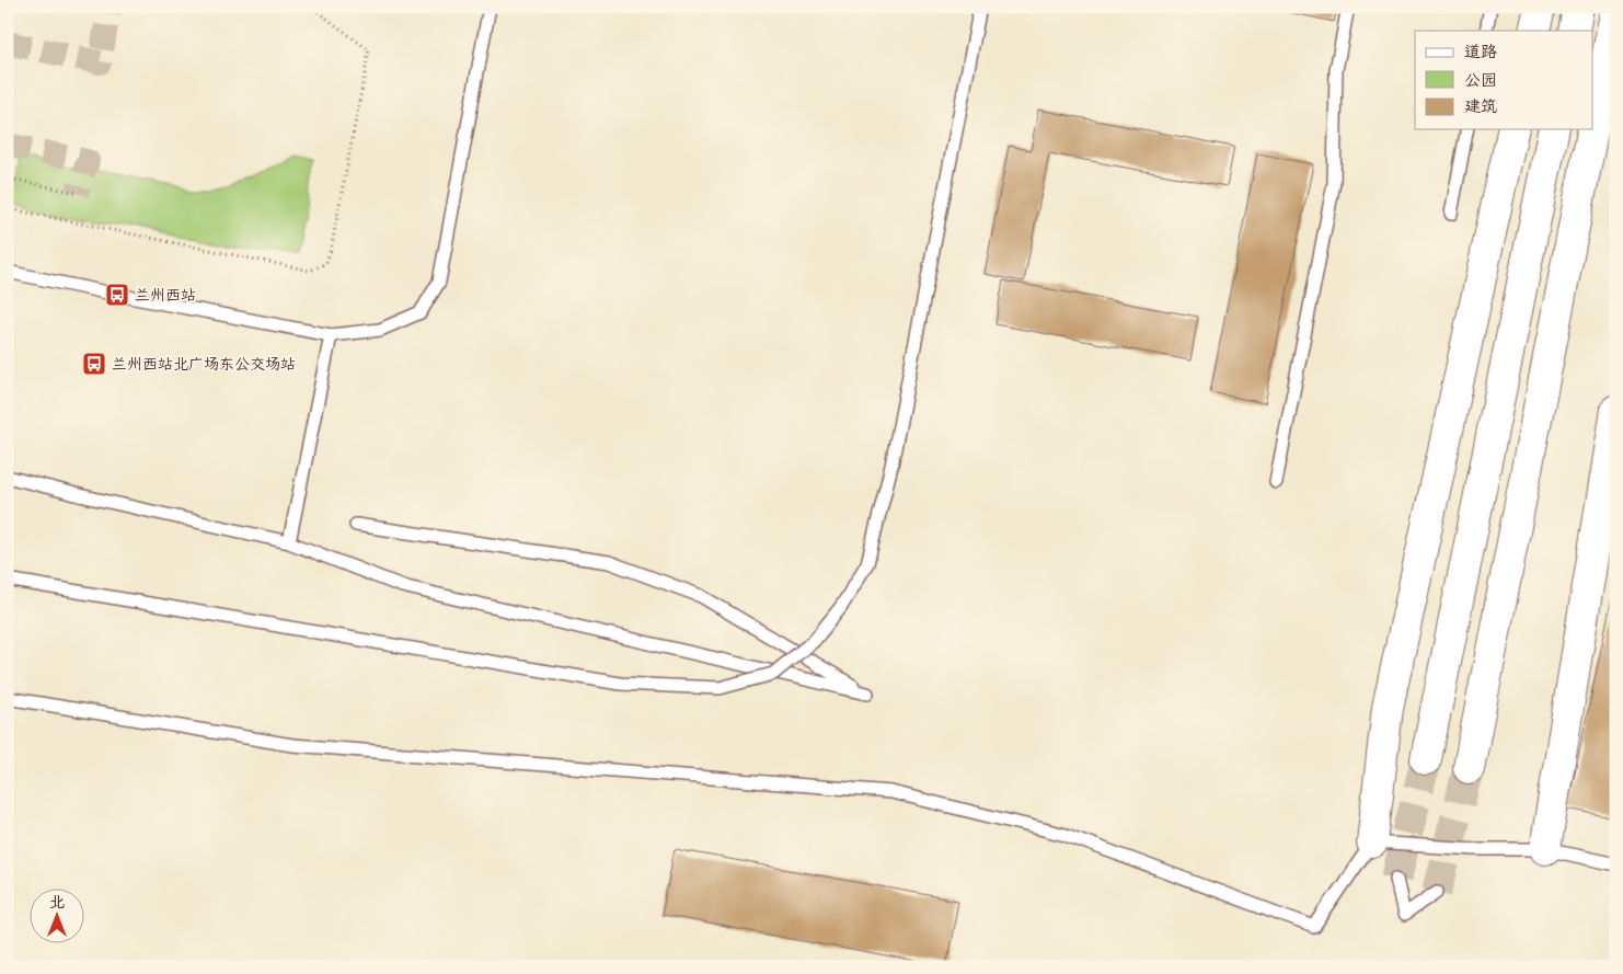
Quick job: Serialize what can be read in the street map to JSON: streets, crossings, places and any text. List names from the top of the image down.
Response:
{
  "places": {
    "bus stop": ["兰州西站", "兰州西站北广场东公交场站"]
  },
  "legend": ["道路", "公园", "建筑"],
  "north": "top"
}
